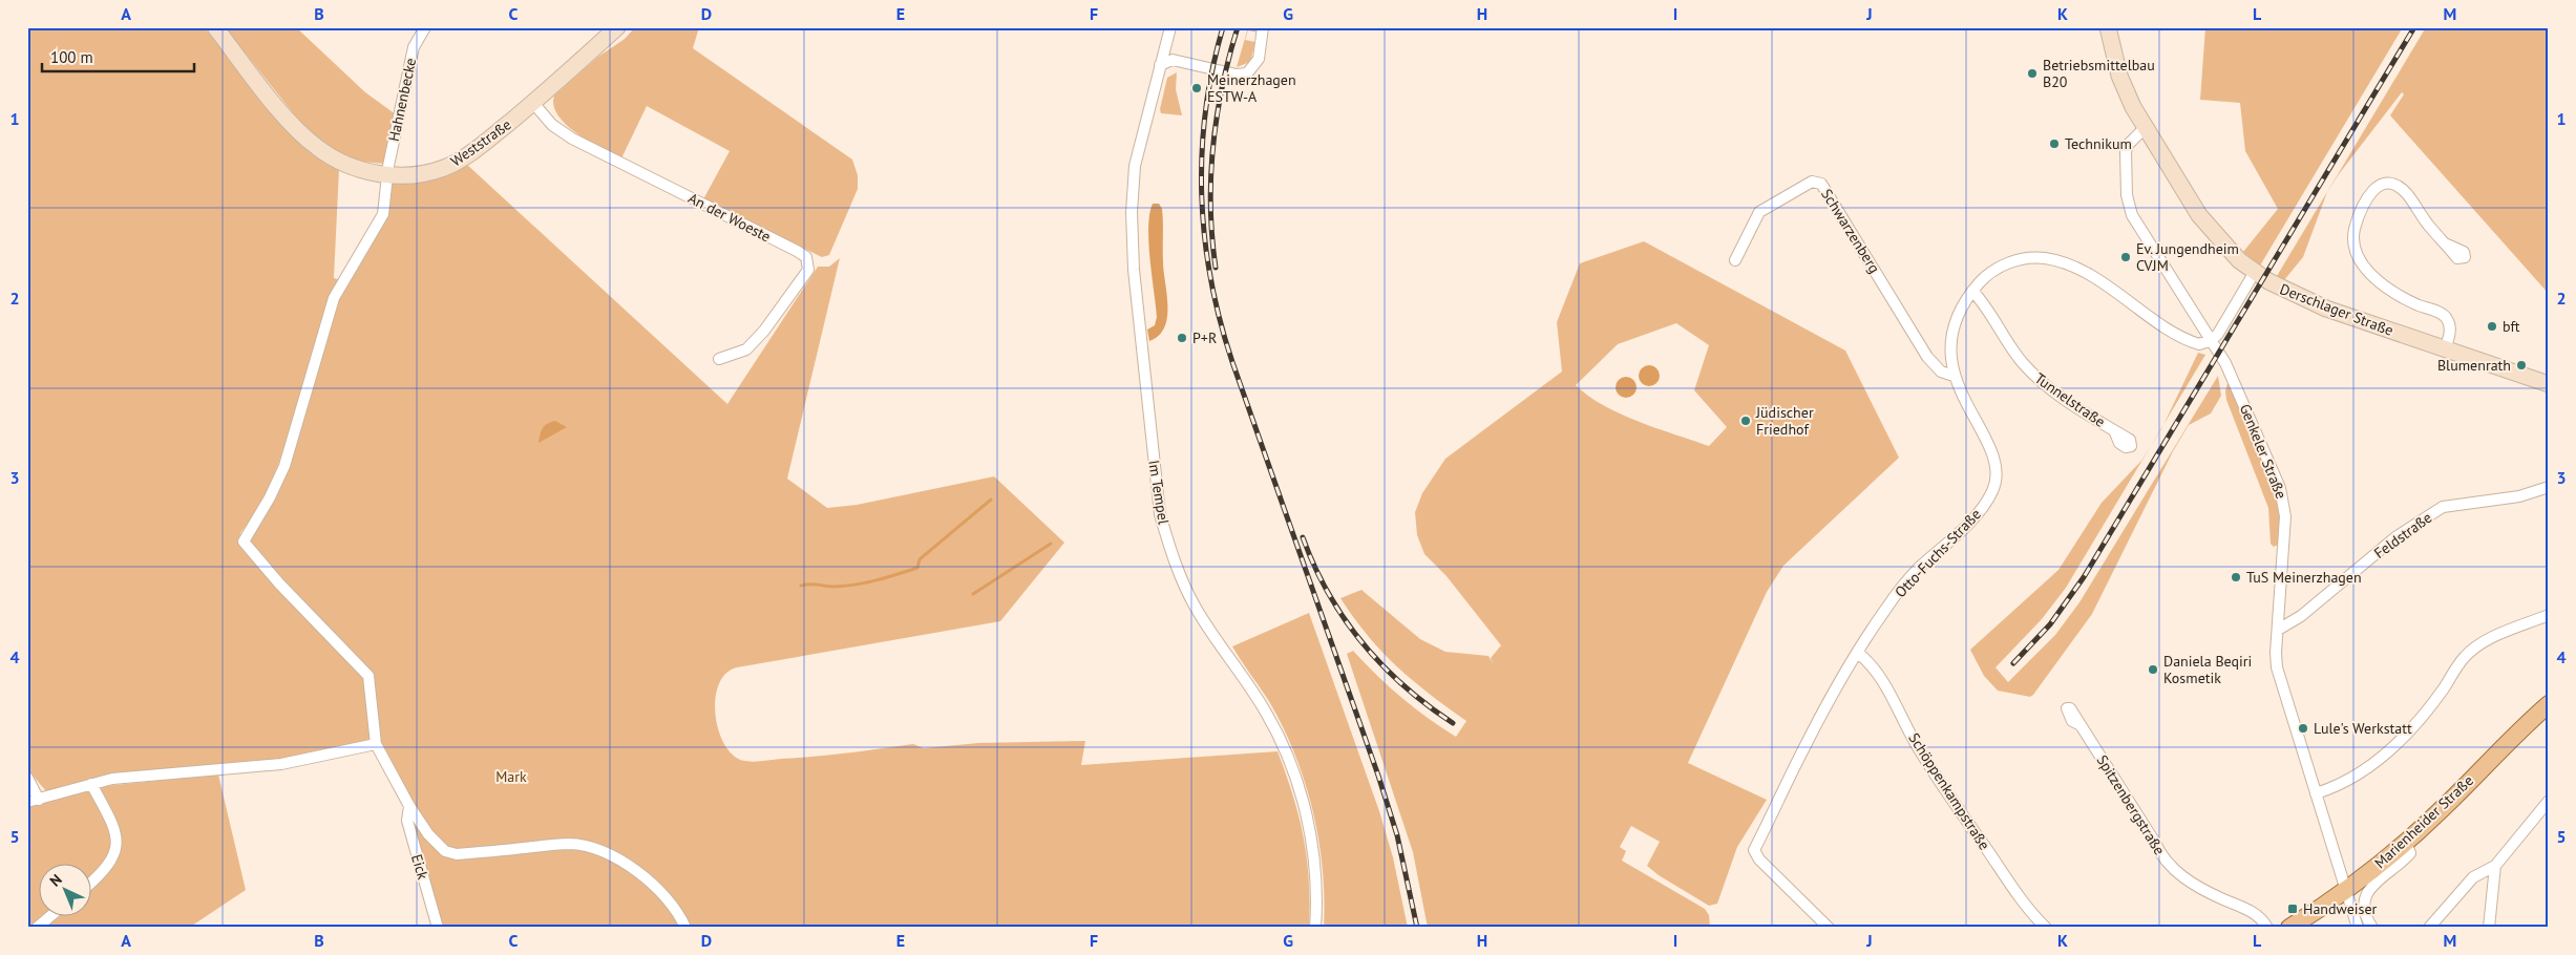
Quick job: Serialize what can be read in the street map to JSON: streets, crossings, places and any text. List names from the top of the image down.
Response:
{
  "streets": {
    "main road": ["Weststraße", "Derschlager Straße", "Marienheider Straße"],
    "street": [
      "Hahnenbecke",
      "An der Woeste",
      "Schwarzenberg",
      "Tunnelstraße",
      "Genkeler Straße",
      "Im Tempel",
      "Feldstraße",
      "Otto-Fuchs-Straße",
      "Schöppenkampstraße",
      "Spitzenbergstraße",
      "Eick"
    ]
  },
  "crossings": [
    ["Hahnenbecke", "Weststraße"],
    ["Weststraße", "An der Woeste"],
    ["Schwarzenberg", "Otto-Fuchs-Straße"],
    ["Derschlager Straße", "Genkeler Straße"],
    ["Tunnelstraße", "Otto-Fuchs-Straße"],
    ["Genkeler Straße", "Feldstraße"],
    ["Genkeler Straße", "Otto-Fuchs-Straße"],
    ["Genkeler Straße", "Marienheider Straße"],
    ["Otto-Fuchs-Straße", "Schöppenkampstraße"]
  ],
  "parks": ["Mark"],
  "places": {
    "other": [
      "Betriebsmittelbau B20",
      "Meinerzhagen ESTW-A",
      "Technikum",
      "Ev. Jungendheim CVJM",
      "bft",
      "P+R",
      "Blumenrath",
      "Jüdischer Friedhof",
      "TuS Meinerzhagen",
      "Daniela Beqiri Kosmetik",
      "Lule's Werkstatt"
    ],
    "transit": ["Handweiser"]
  },
  "scale_bar": "100 m",
  "north": "top left",
  "grid": {
    "columns": [
      "A",
      "B",
      "C",
      "D",
      "E",
      "F",
      "G",
      "H",
      "I",
      "J",
      "K",
      "L",
      "M"
    ],
    "rows": [
      "1",
      "2",
      "3",
      "4",
      "5"
    ]
  }
}
